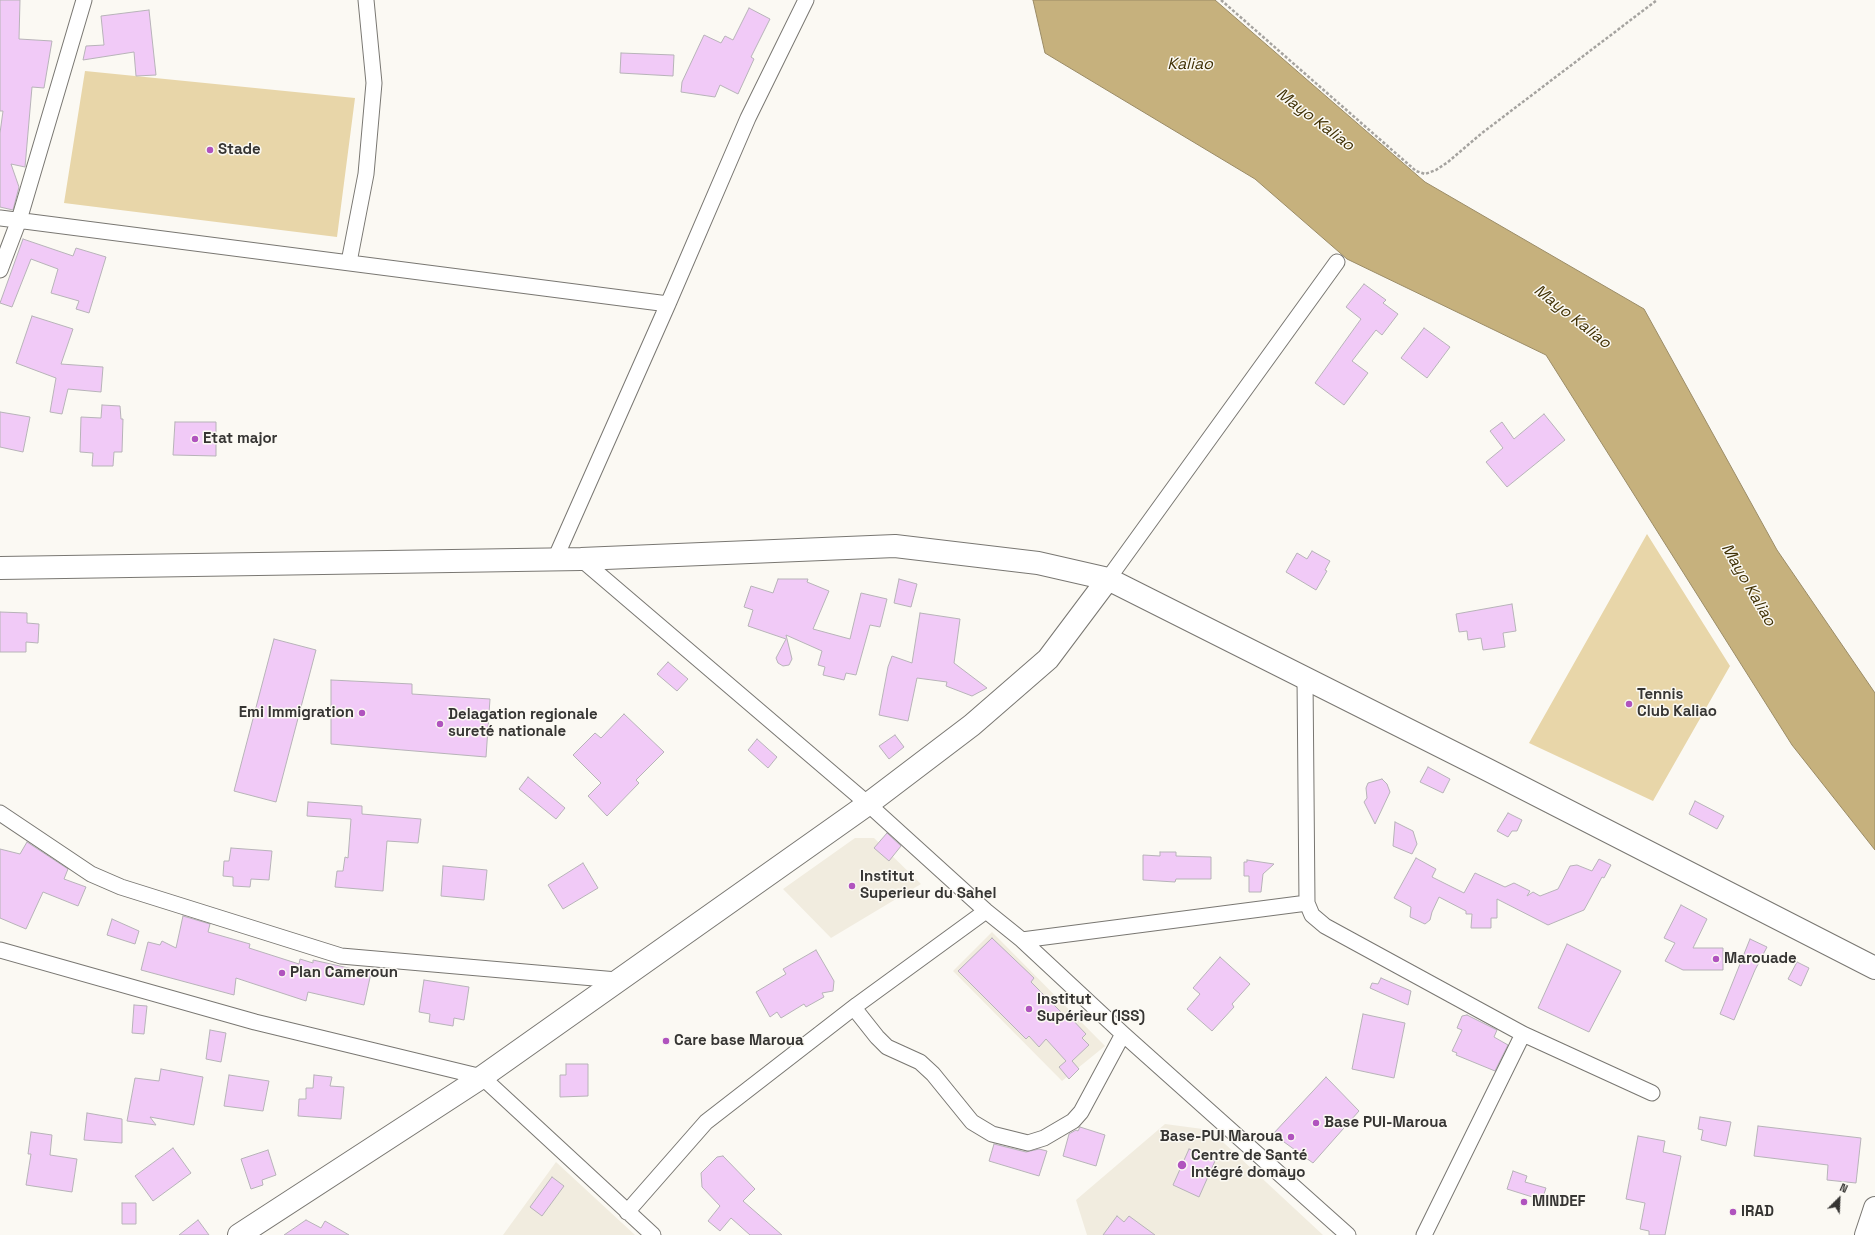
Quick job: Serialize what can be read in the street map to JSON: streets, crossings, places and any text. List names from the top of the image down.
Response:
{
  "water": ["Kaliao", "Mayo Kaliao"],
  "places": [
    "Stade",
    "Etat major",
    "Tennis Club Kaliao",
    "Emi Immigration",
    "Delagation regionale sureté nationale",
    "Institut Superieur du Sahel",
    "Marouade",
    "Plan Cameroun",
    "Institut Supérieur (ISS)",
    "Care base Maroua",
    "Base PUI-Maroua",
    "Base-PUI Maroua",
    "Centre de Santé Intégré domayo",
    "MINDEF",
    "IRAD"
  ],
  "north": "top right"
}
